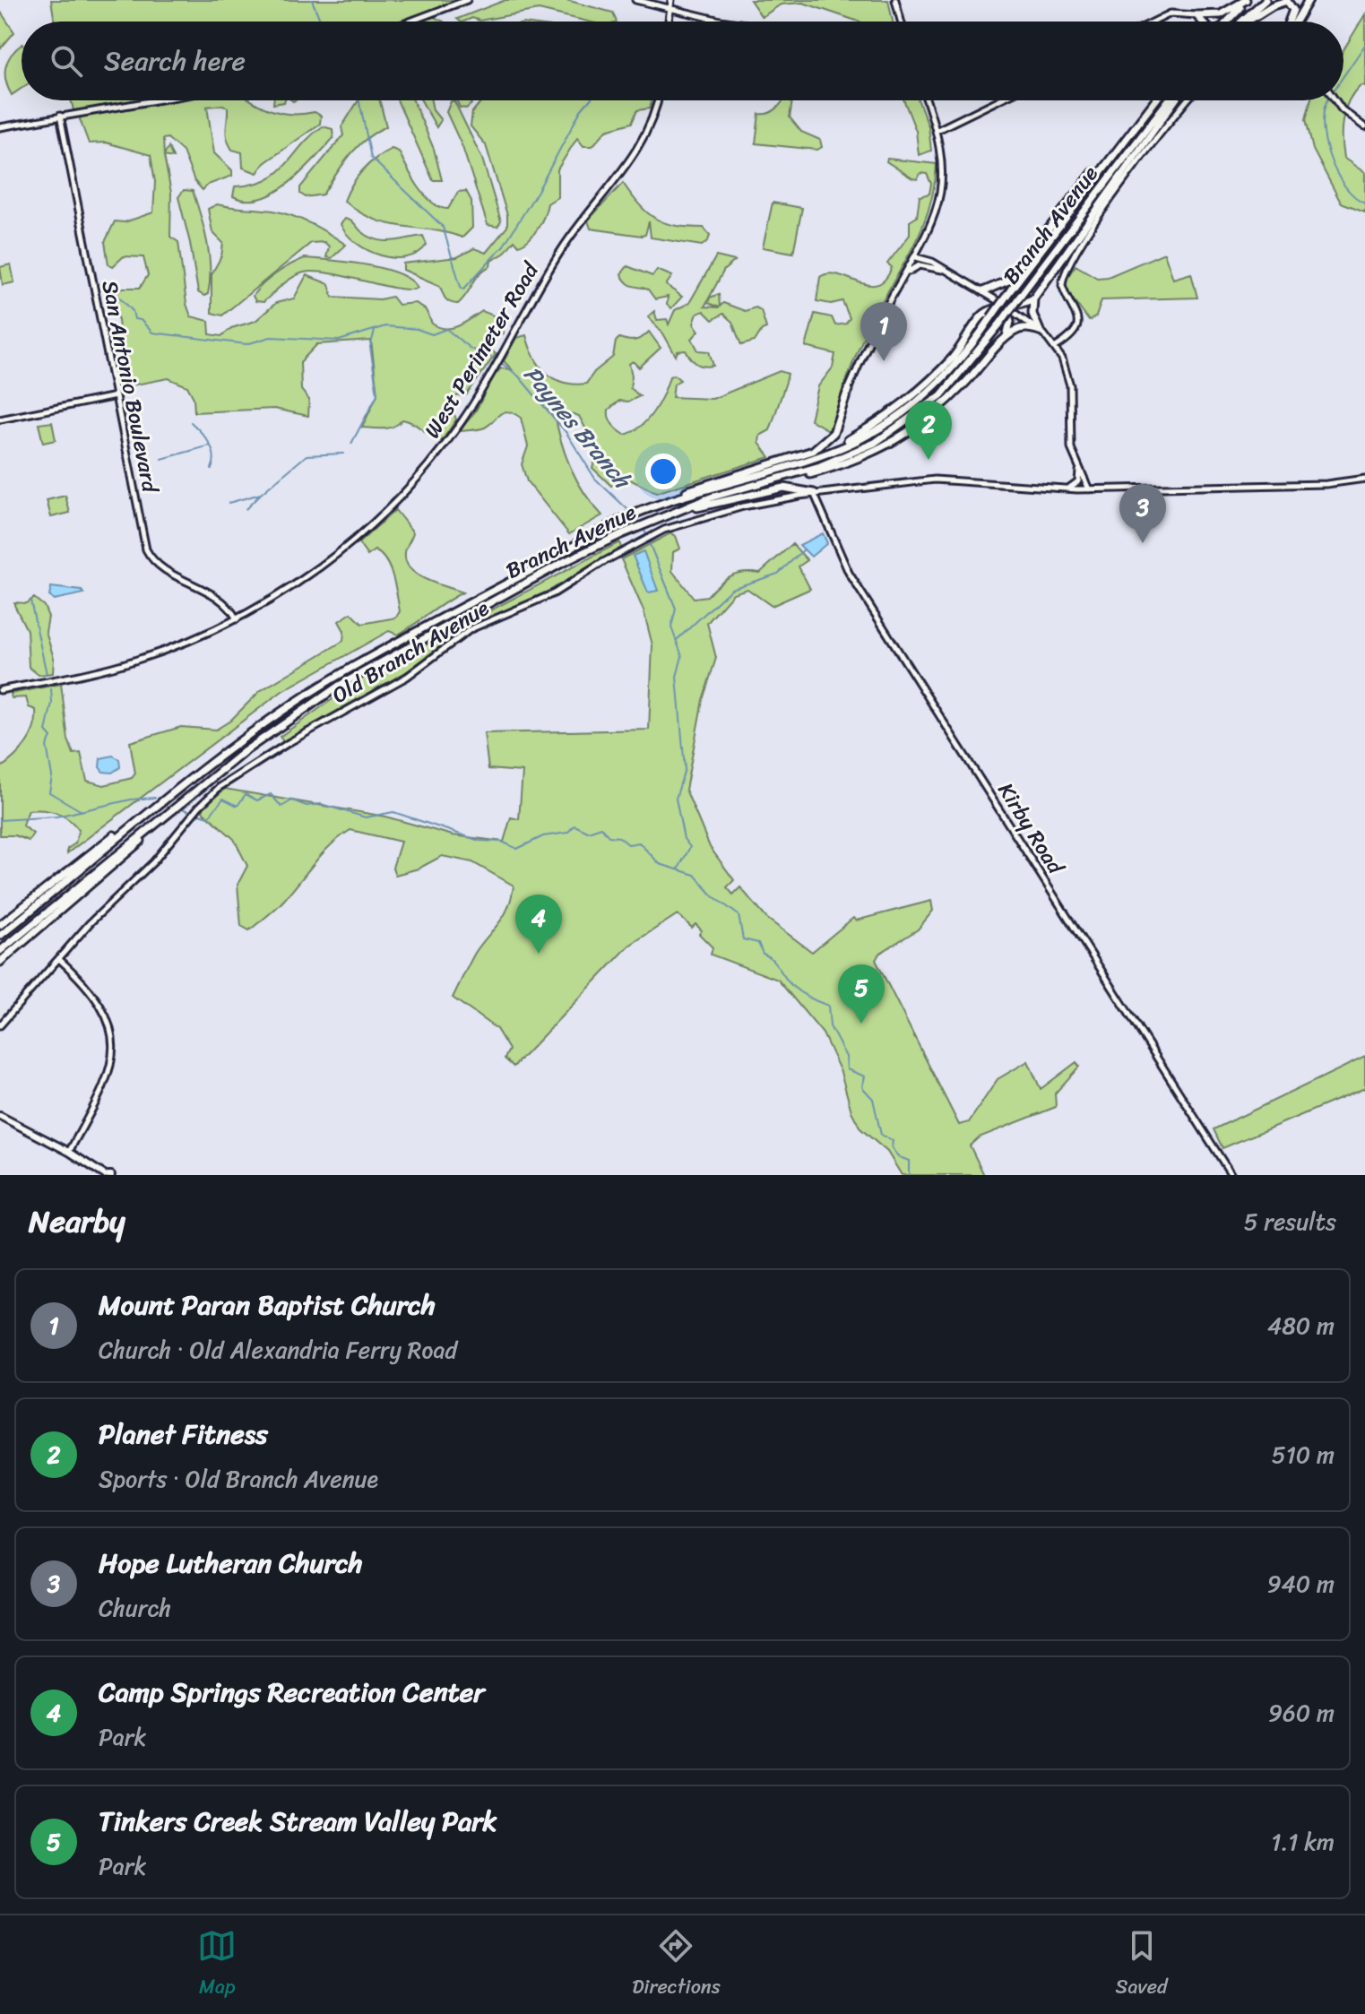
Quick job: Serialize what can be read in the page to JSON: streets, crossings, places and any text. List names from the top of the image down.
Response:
{
  "streets": {
    "highway": ["Branch Avenue"],
    "main road": [
      "West Perimeter Road",
      "San Antonio Boulevard",
      "Old Branch Avenue",
      "Kirby Road"
    ]
  },
  "crossings": [
    ["West Perimeter Road", "San Antonio Boulevard"],
    ["Old Branch Avenue", "Kirby Road"]
  ],
  "water": ["Paynes Branch"],
  "page": {
    "search": "Search here",
    "pins": [
      "1",
      "2",
      "3",
      "4",
      "5"
    ],
    "heading": ["Nearby", "5 results"],
    "list": [
      {
        "mark": "1",
        "name": "Mount Paran Baptist Church",
        "note": "Church · Old Alexandria Ferry Road",
        "value": "480 m"
      },
      {
        "mark": "2",
        "name": "Planet Fitness",
        "note": "Sports · Old Branch Avenue",
        "value": "510 m"
      },
      {
        "mark": "3",
        "name": "Hope Lutheran Church",
        "note": "Church",
        "value": "940 m"
      },
      {
        "mark": "4",
        "name": "Camp Springs Recreation Center",
        "note": "Park",
        "value": "960 m"
      },
      {
        "mark": "5",
        "name": "Tinkers Creek Stream Valley Park",
        "note": "Park",
        "value": "1.1 km"
      }
    ],
    "nav": ["Map", "Directions", "Saved"]
  }
}
